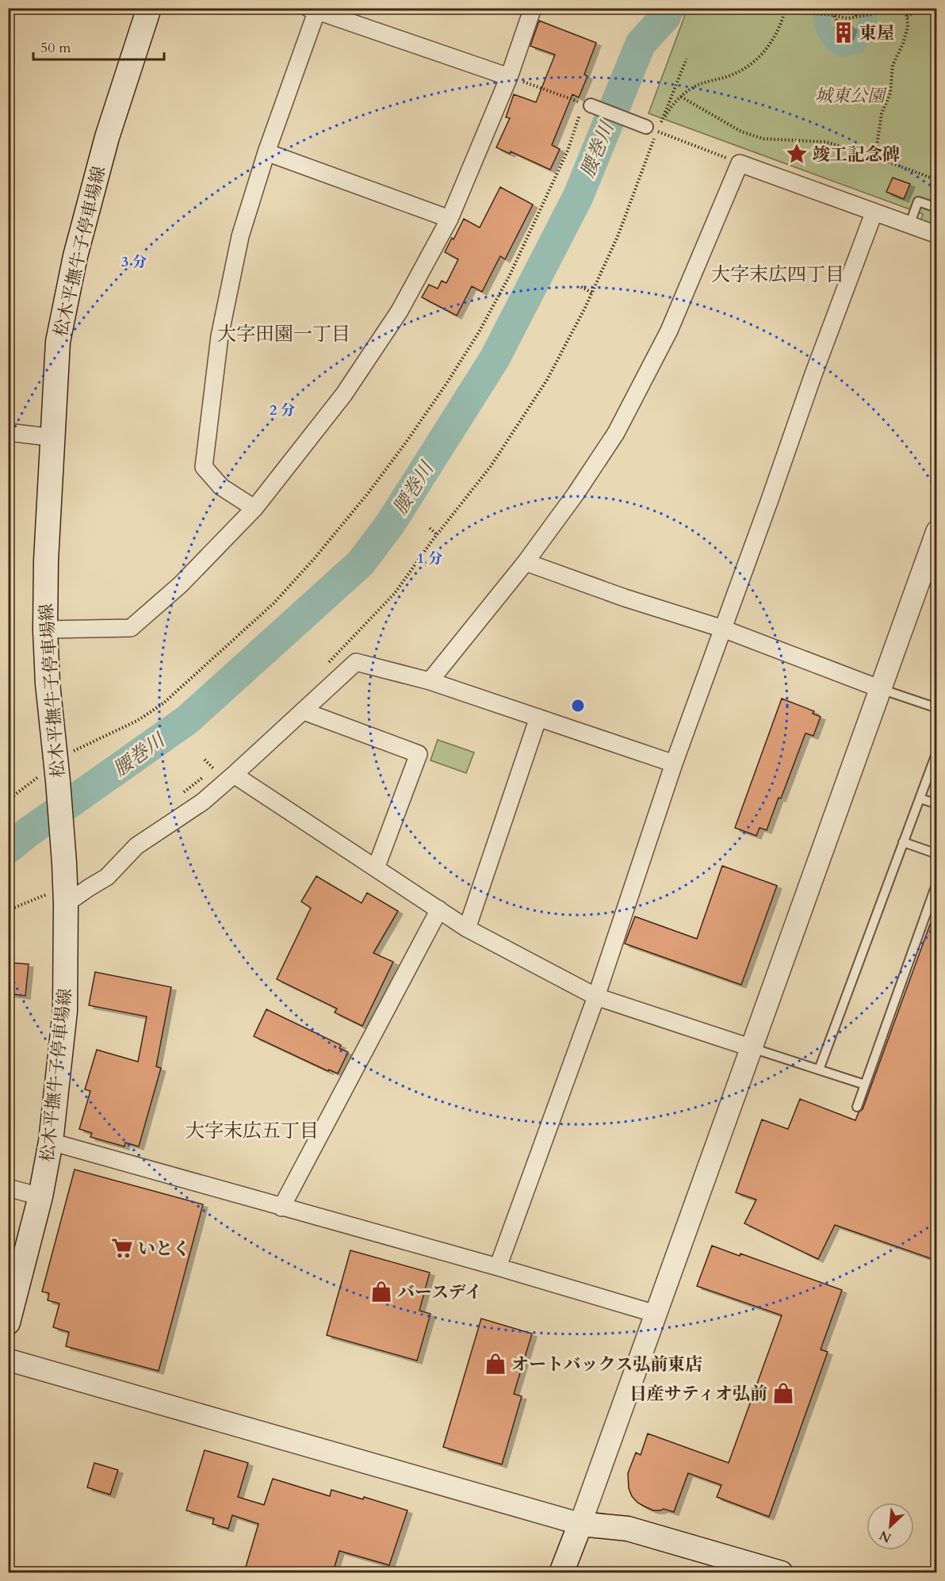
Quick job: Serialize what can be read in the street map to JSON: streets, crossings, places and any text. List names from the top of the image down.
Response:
{
  "streets": {
    "main road": ["松木平撫牛子停車場線"]
  },
  "districts": ["大字末広四丁目", "大字田園一丁目", "大字末広五丁目"],
  "water": ["腰巻川"],
  "parks": ["城東公園"],
  "places": {
    "building": ["東屋"],
    "place": ["竣工記念碑"],
    "supermarket": ["いとく"],
    "shop": ["バースデイ", "オートバックス弘前東店", "日産サティオ弘前"]
  },
  "scale_bar": "50 m",
  "north": "bottom left",
  "rings": ["3 分", "2 分", "1 分"]
}
